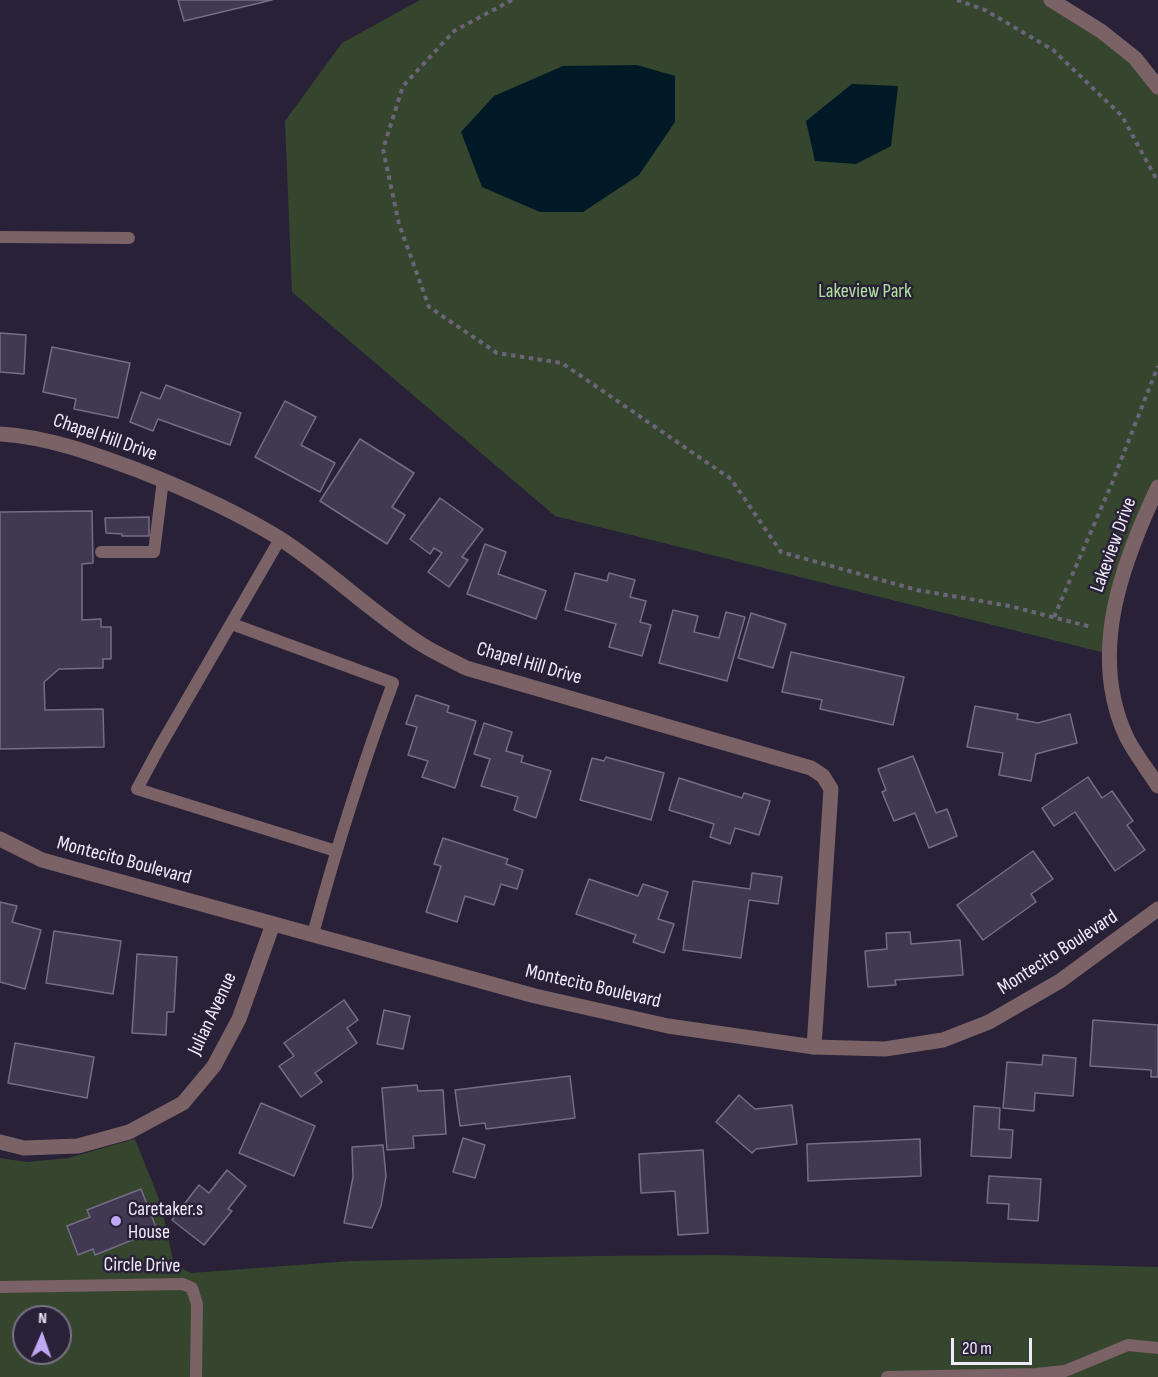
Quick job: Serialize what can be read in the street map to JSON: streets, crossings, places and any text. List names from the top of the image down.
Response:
{
  "streets": {
    "street": [
      "Chapel Hill Drive",
      "Lakeview Drive",
      "Montecito Boulevard",
      "Julian Avenue"
    ],
    "lane": ["Circle Drive"]
  },
  "crossings": [
    ["Chapel Hill Drive", "Montecito Boulevard"],
    ["Montecito Boulevard", "Julian Avenue"]
  ],
  "parks": ["Lakeview Park"],
  "places": ["Caretaker.s House"],
  "scale_bar": "20 m",
  "north": "top"
}
